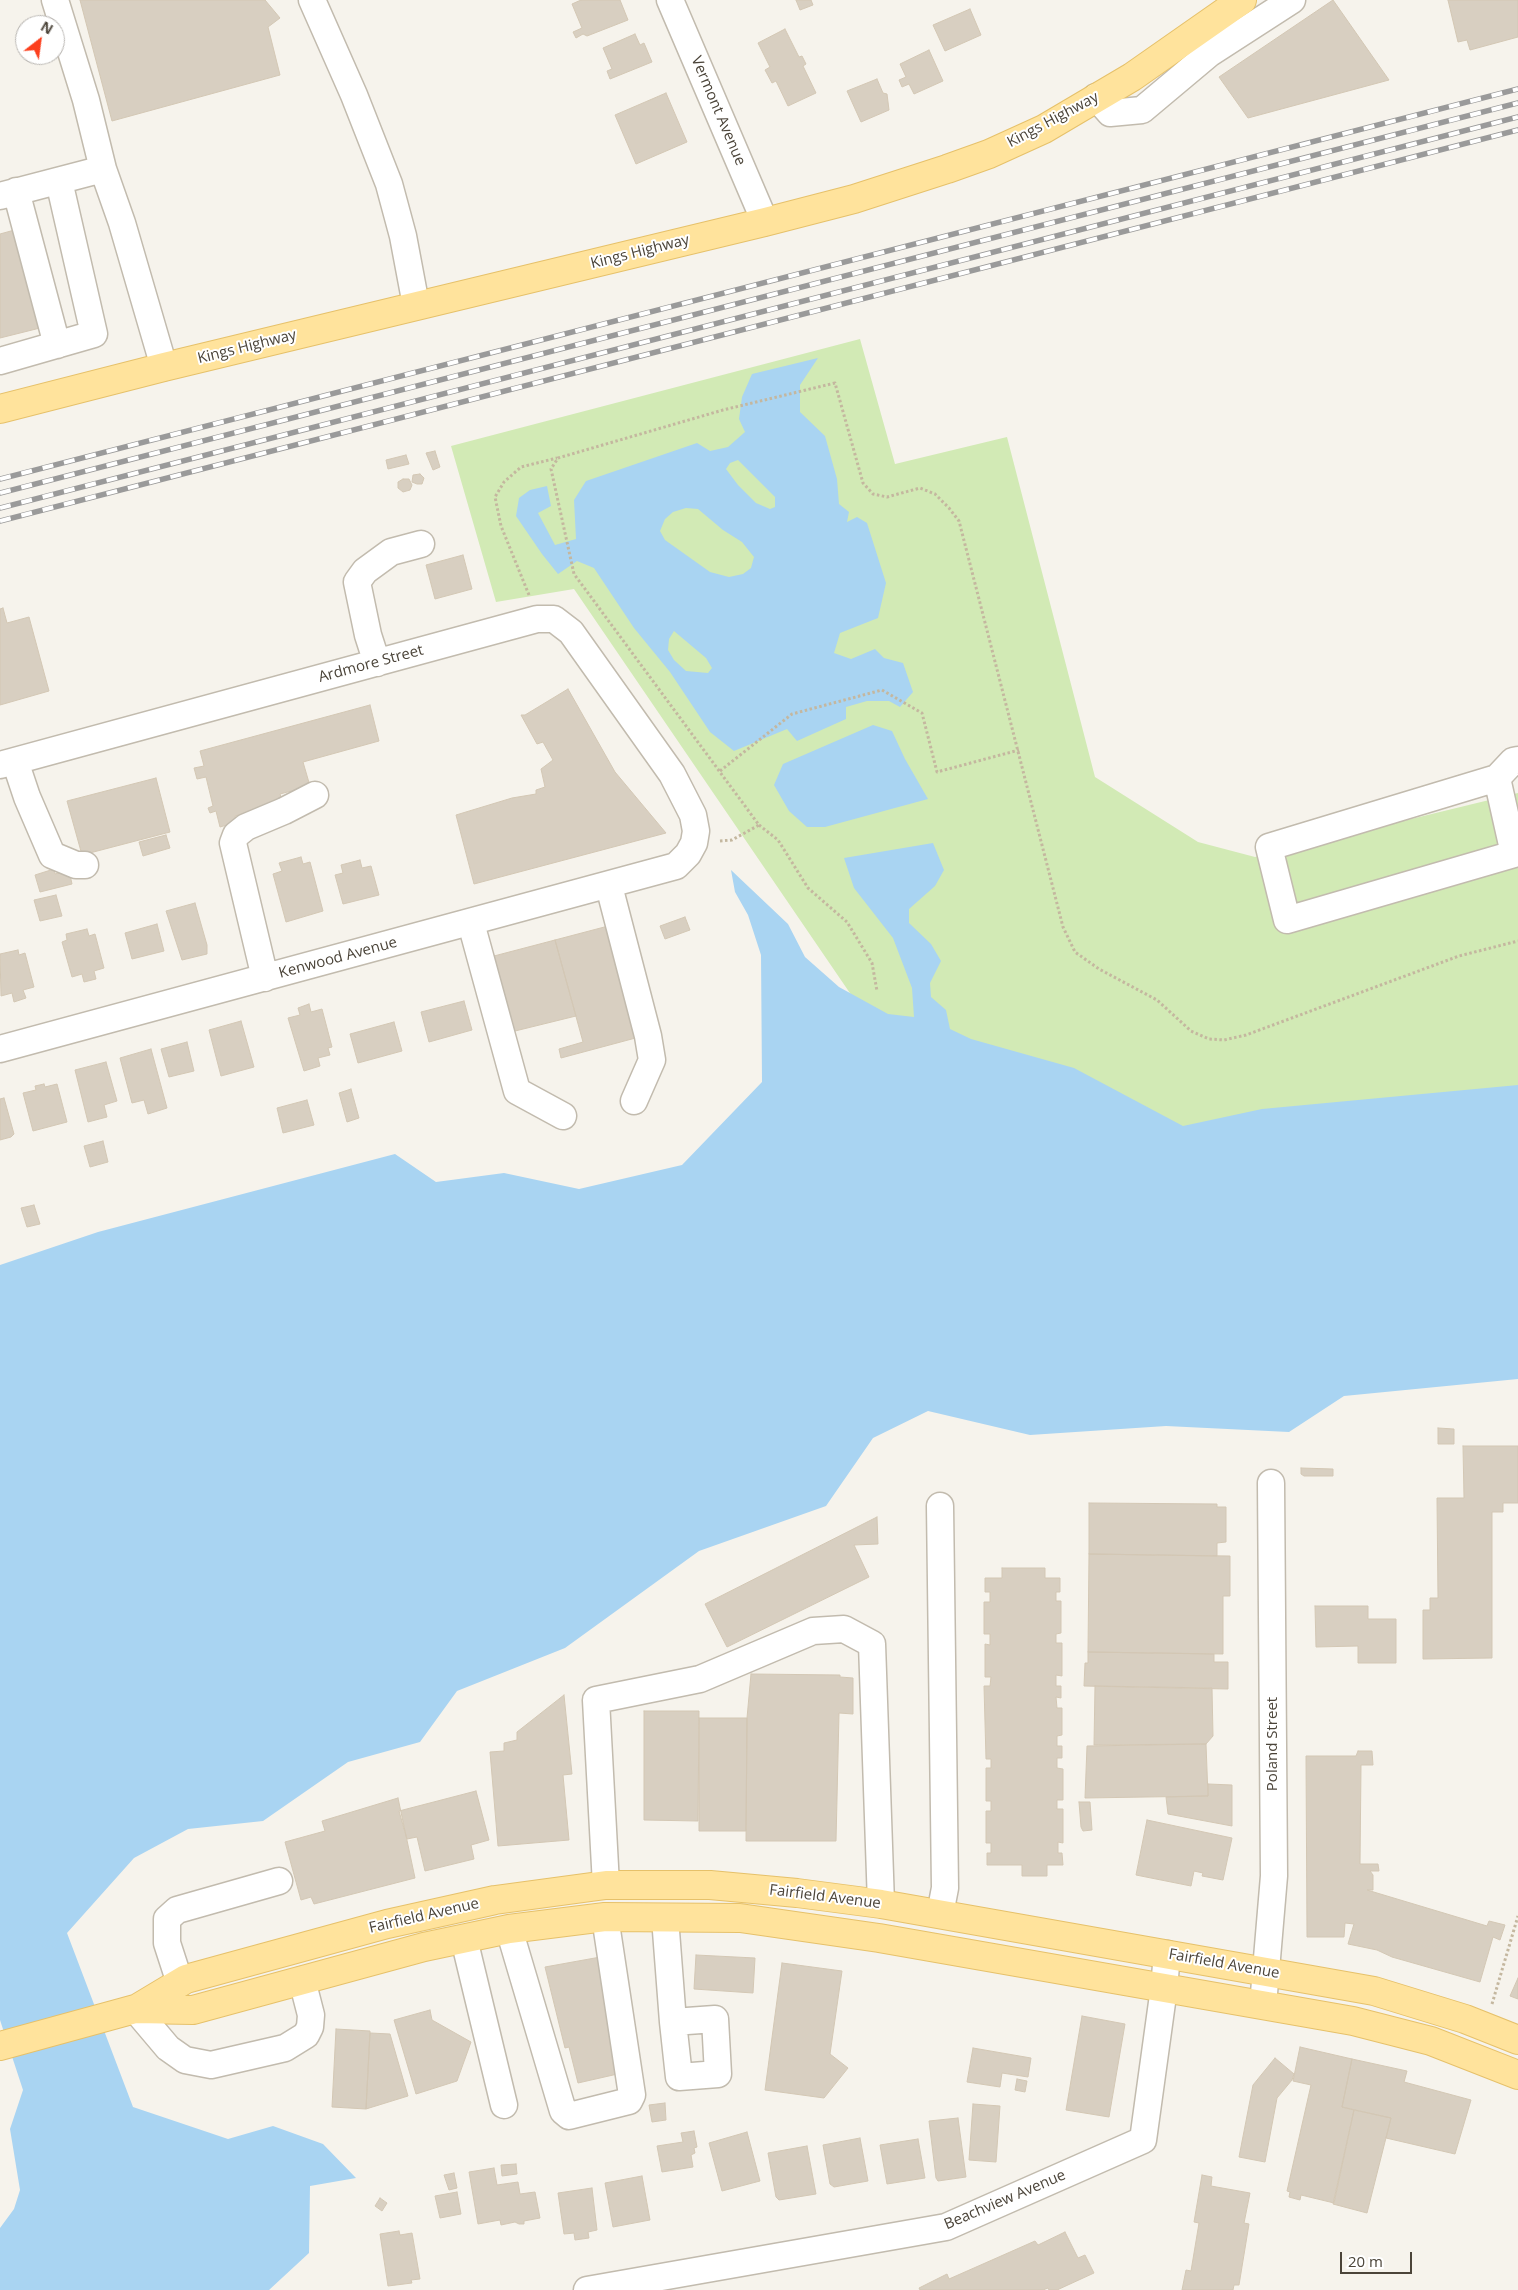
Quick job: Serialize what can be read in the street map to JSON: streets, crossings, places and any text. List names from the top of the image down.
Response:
{
  "streets": {
    "main road": ["Kings Highway", "Fairfield Avenue"],
    "street": [
      "Vermont Avenue",
      "Ardmore Street",
      "Kenwood Avenue",
      "Poland Street",
      "Beachview Avenue"
    ]
  },
  "crossings": [
    ["Vermont Avenue", "Kings Highway"],
    ["Ardmore Street", "Kenwood Avenue"],
    ["Poland Street", "Fairfield Avenue"],
    ["Fairfield Avenue", "Beachview Avenue"]
  ],
  "scale_bar": "20 m",
  "north": "top right"
}
